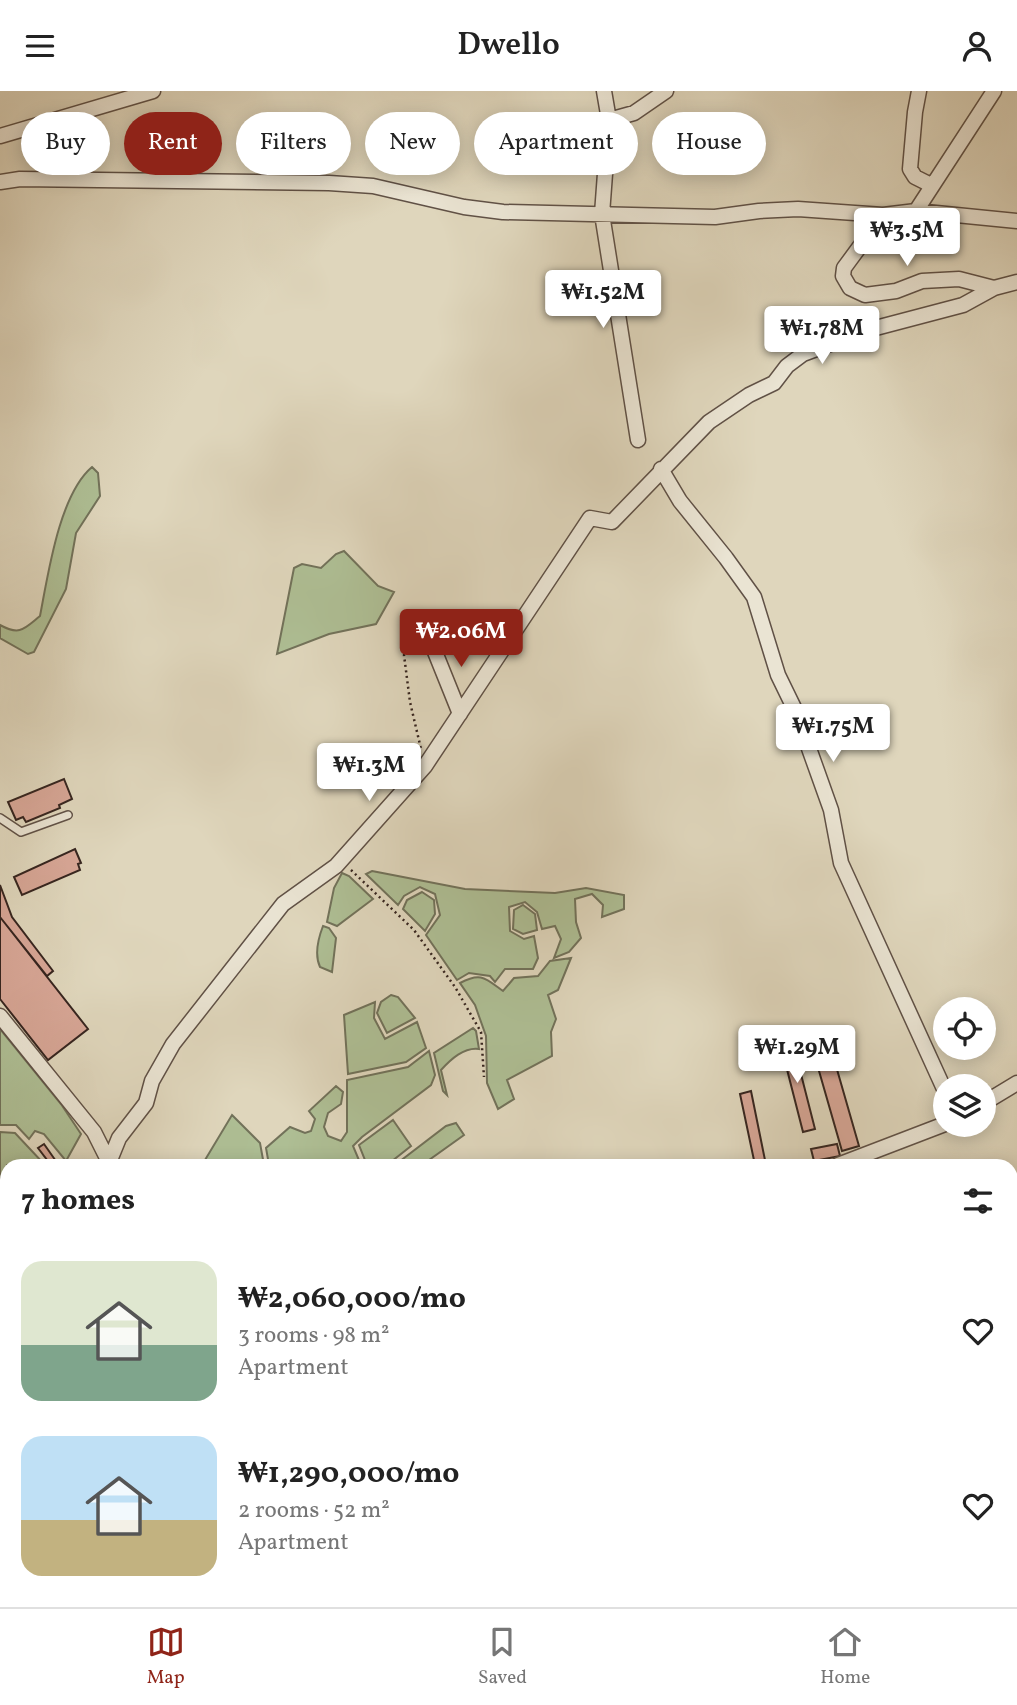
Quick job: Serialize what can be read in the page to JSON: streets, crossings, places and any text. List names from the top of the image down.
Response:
{
  "page": {
    "header": "Dwello",
    "chip": [
      "Buy",
      "Rent",
      "Filters",
      "New",
      "Apartment",
      "House"
    ],
    "price": [
      "₩3.5M",
      "₩1.52M",
      "₩1.78M",
      "₩2.06M",
      "₩1.75M",
      "₩1.3M",
      "₩1.29M"
    ],
    "heading": "7 homes",
    "list": [
      {
        "name": "₩2,060,000/mo",
        "note": "3 rooms · 98 m² · Apartment"
      },
      {
        "name": "₩1,290,000/mo",
        "note": "2 rooms · 52 m² · Apartment"
      }
    ],
    "tabs": ["Map", "Saved", "Home"]
  }
}
